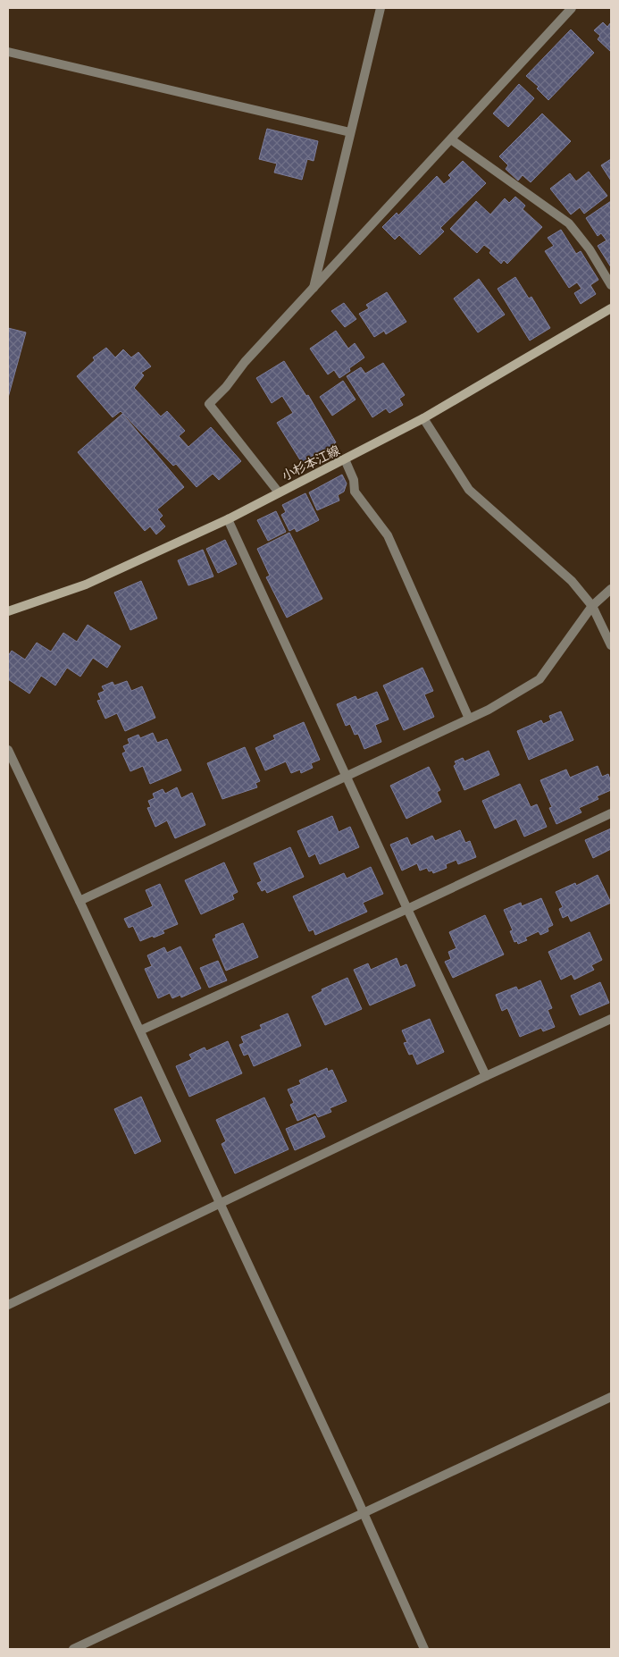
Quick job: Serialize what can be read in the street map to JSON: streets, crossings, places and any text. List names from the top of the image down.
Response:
{
  "streets": {
    "main road": ["小杉本江線"]
  }
}
